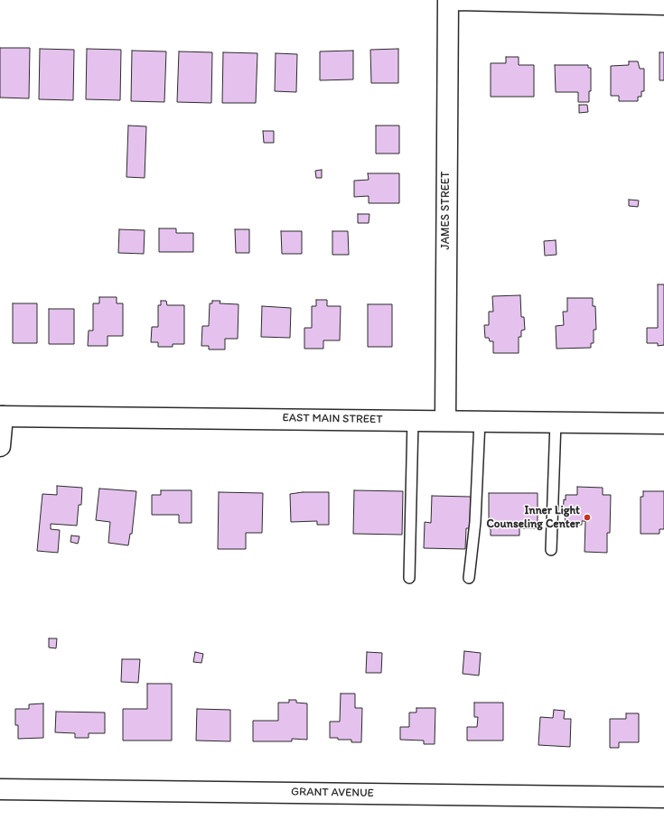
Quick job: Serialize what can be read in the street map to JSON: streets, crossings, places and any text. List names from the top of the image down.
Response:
{
  "streets": {
    "street": ["JAMES STREET", "EAST MAIN STREET", "GRANT AVENUE"]
  },
  "crossings": [
    ["JAMES STREET", "EAST MAIN STREET"]
  ],
  "places": ["Inner Light Counseling Center"]
}
